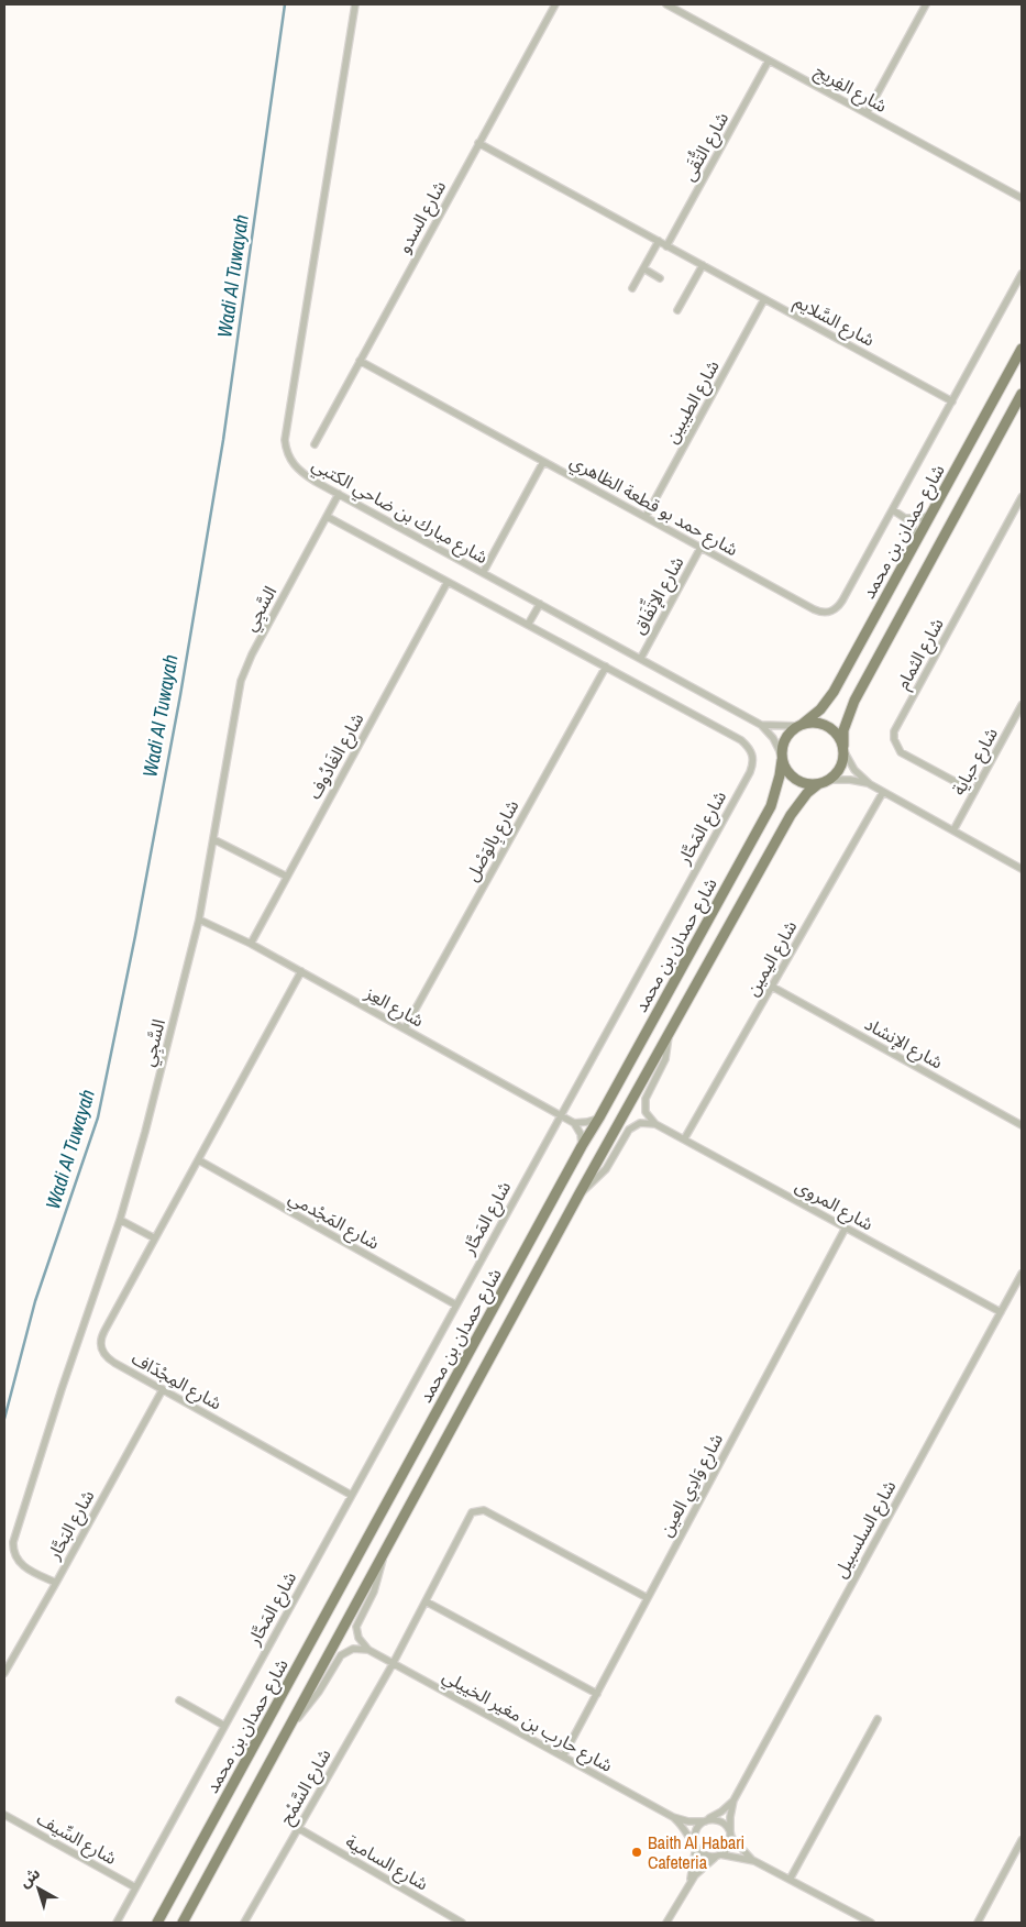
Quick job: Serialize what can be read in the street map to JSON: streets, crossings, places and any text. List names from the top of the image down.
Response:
{
  "streets": {
    "main road": ["شارع حمدان بن محمد"],
    "street": [
      "شارع الفِريج",
      "شارع التُّقَى",
      "شارع السدو",
      "شارع السَّلايم",
      "شارع الطيبين",
      "شارع حمد بو قطعة الظاهري",
      "شارع مبارك بن ضاحي الكتبي",
      "شارع الإتِّفَاق",
      "السَّجِي",
      "شارع الثمام",
      "شارع الغَادُوف",
      "شارع حباية",
      "شارع المَحَّار",
      "شارع بِالوَصْل",
      "شارع اليمين",
      "شارع العِز",
      "شارع الإنشاد",
      "شارع المروى",
      "شارع المَجْدمي",
      "شارع المِجْدَاف",
      "شارع وَادِي العين",
      "شارع البَحَّار",
      "شارع السلسبيل",
      "شارع حارب بن مغير الخييلي",
      "شارع السَّمْح",
      "شارع السِّيف",
      "شارع السامية"
    ]
  },
  "crossings": [
    ["شارع الفِريج", "شارع التُّقَى"],
    ["شارع التُّقَى", "شارع السَّلايم"],
    ["شارع السدو", "شارع السَّلايم"],
    ["شارع السدو", "شارع حمد بو قطعة الظاهري"],
    ["شارع السَّلايم", "شارع الطيبين"],
    ["شارع السَّلايم", "شارع حمد بو قطعة الظاهري"],
    ["شارع الطيبين", "شارع حمد بو قطعة الظاهري"],
    ["شارع حمد بو قطعة الظاهري", "شارع الإتِّفَاق"],
    ["شارع مبارك بن ضاحي الكتبي", "شارع حمدان بن محمد"],
    ["شارع مبارك بن ضاحي الكتبي", "شارع الإتِّفَاق"],
    ["شارع مبارك بن ضاحي الكتبي", "السَّجِي"],
    ["السَّجِي", "شارع المَحَّار"],
    ["السَّجِي", "شارع العِز"],
    ["السَّجِي", "شارع البَحَّار"],
    ["شارع الثمام", "شارع حباية"],
    ["شارع الغَادُوف", "شارع المَحَّار"],
    ["شارع الغَادُوف", "شارع العِز"],
    ["شارع المَحَّار", "شارع بِالوَصْل"],
    ["شارع المَحَّار", "شارع العِز"],
    ["شارع المَحَّار", "شارع المَجْدمي"],
    ["شارع المَحَّار", "شارع المِجْدَاف"],
    ["شارع المَحَّار", "شارع السِّيف"],
    ["شارع بِالوَصْل", "شارع العِز"],
    ["شارع اليمين", "شارع الإنشاد"],
    ["شارع اليمين", "شارع المروى"],
    ["شارع العِز", "شارع المِجْدَاف"],
    ["شارع المروى", "شارع وَادِي العين"],
    ["شارع المروى", "شارع السلسبيل"],
    ["شارع المَجْدمي", "شارع المِجْدَاف"],
    ["شارع المِجْدَاف", "شارع البَحَّار"],
    ["شارع وَادِي العين", "شارع حارب بن مغير الخييلي"],
    ["شارع وَادِي العين", "شارع السَّمْح"],
    ["شارع السلسبيل", "شارع حارب بن مغير الخييلي"],
    ["شارع حارب بن مغير الخييلي", "شارع السَّمْح"],
    ["شارع السَّمْح", "شارع السامية"]
  ],
  "water": ["Wadi Al Tuwayah"],
  "places": ["Baith Al Habari Cafeteria"],
  "north": "top left"
}
